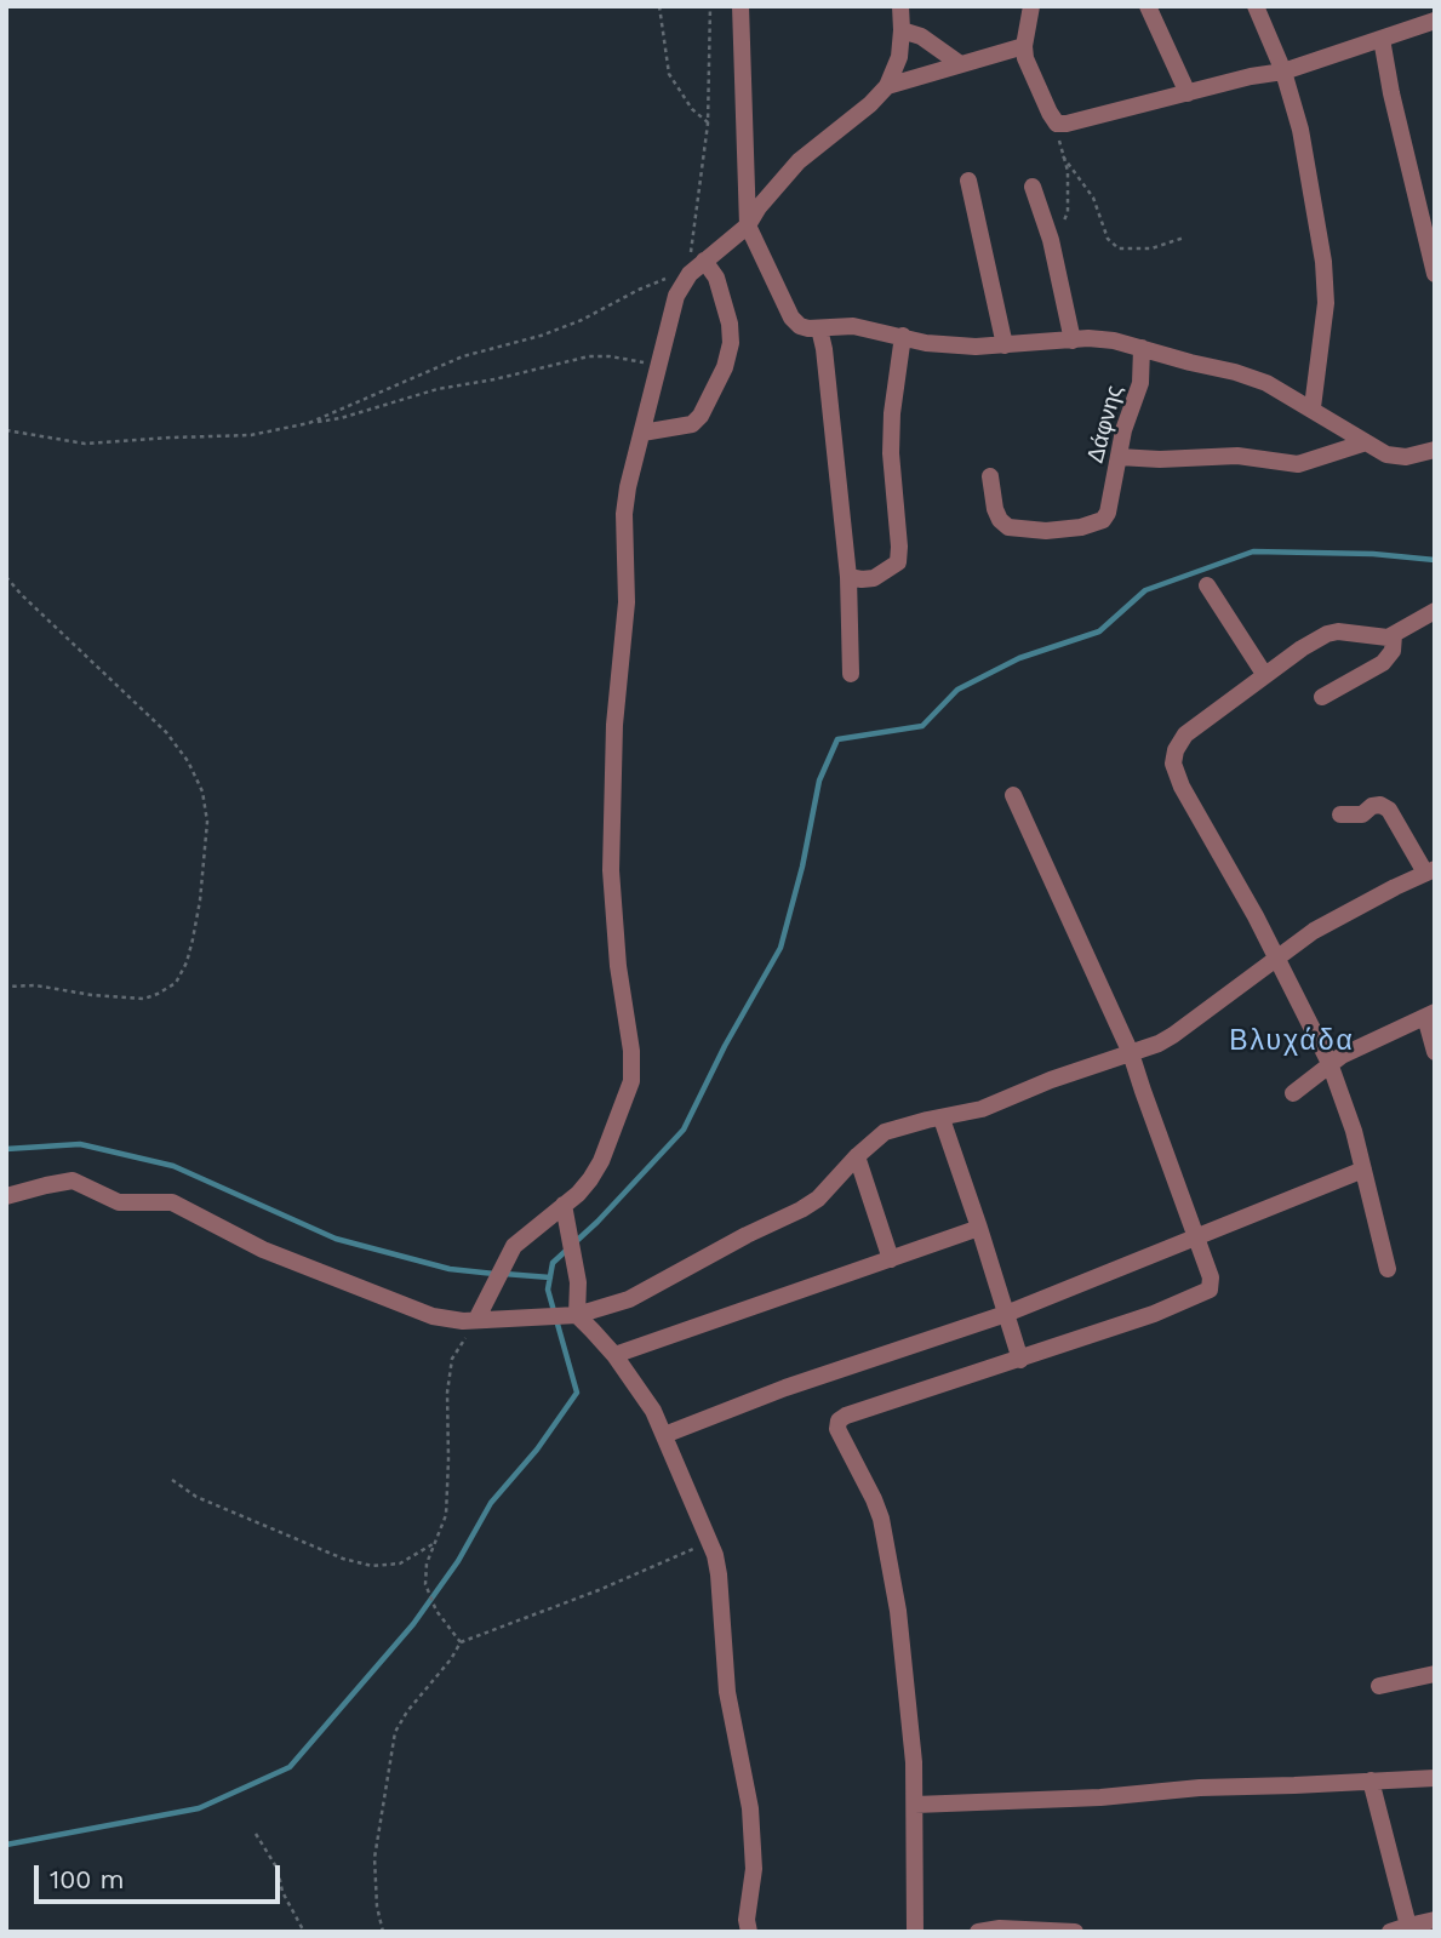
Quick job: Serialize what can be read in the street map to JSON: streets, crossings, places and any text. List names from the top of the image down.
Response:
{
  "streets": {
    "street": ["Δάφνης"]
  },
  "districts": ["Βλυχάδα"],
  "scale_bar": "100 m"
}
